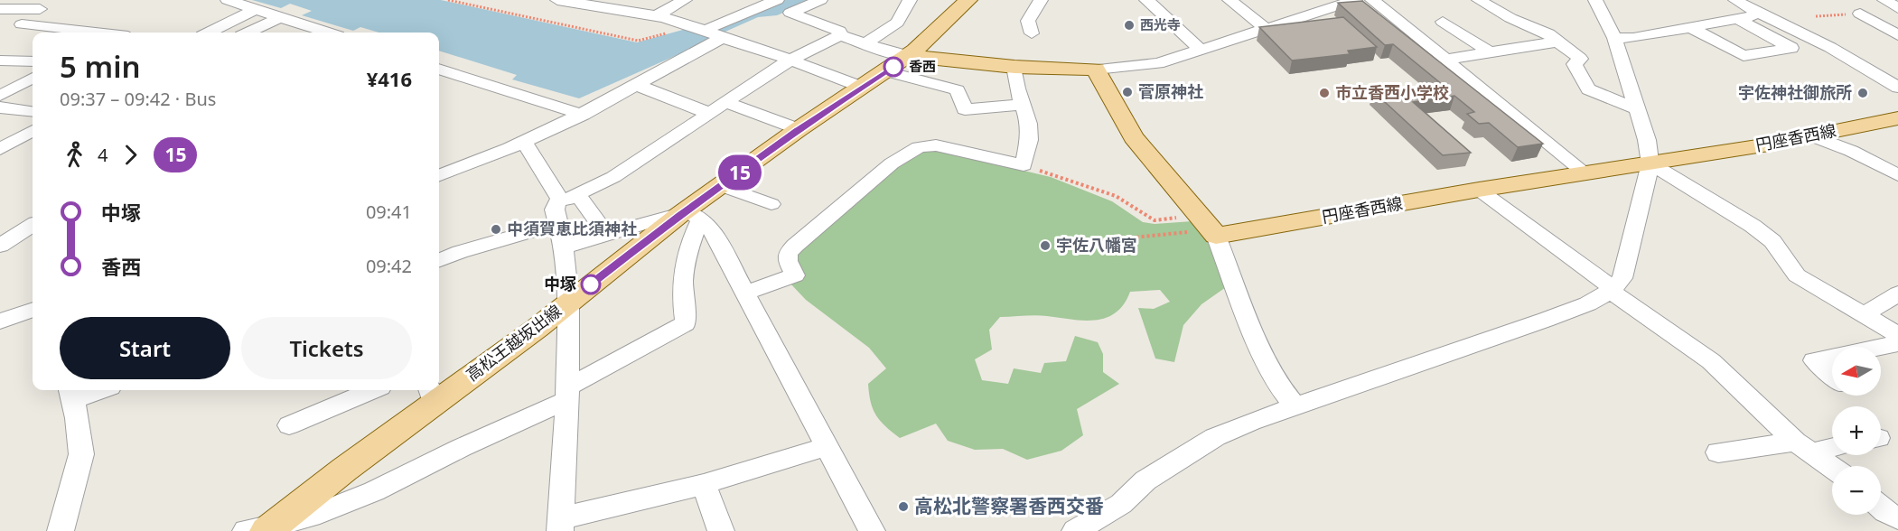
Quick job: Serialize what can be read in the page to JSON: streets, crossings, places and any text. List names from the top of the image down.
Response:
{
  "streets": {
    "main road": ["円座香西線", "高松王越坂出線"]
  },
  "places": [
    "西光寺",
    "香西",
    "菅原神社",
    "市立香西小学校",
    "宇佐神社御旅所",
    "中須賀恵比須神社",
    "宇佐八幡宮",
    "中塚",
    "高松北警察署香西交番"
  ],
  "lines": ["bus line 15"],
  "north": "left",
  "page": {
    "on_map": "15",
    "heading": ["5 min", "09:37 – 09:42 · Bus", "¥416"],
    "legs": ["4", "15"],
    "list": [
      {
        "name": "中塚",
        "value": "09:41"
      },
      {
        "name": "香西",
        "value": "09:42"
      }
    ],
    "buttons": ["Start", "Tickets"],
    "map_buttons": ["+", "−"]
  }
}
